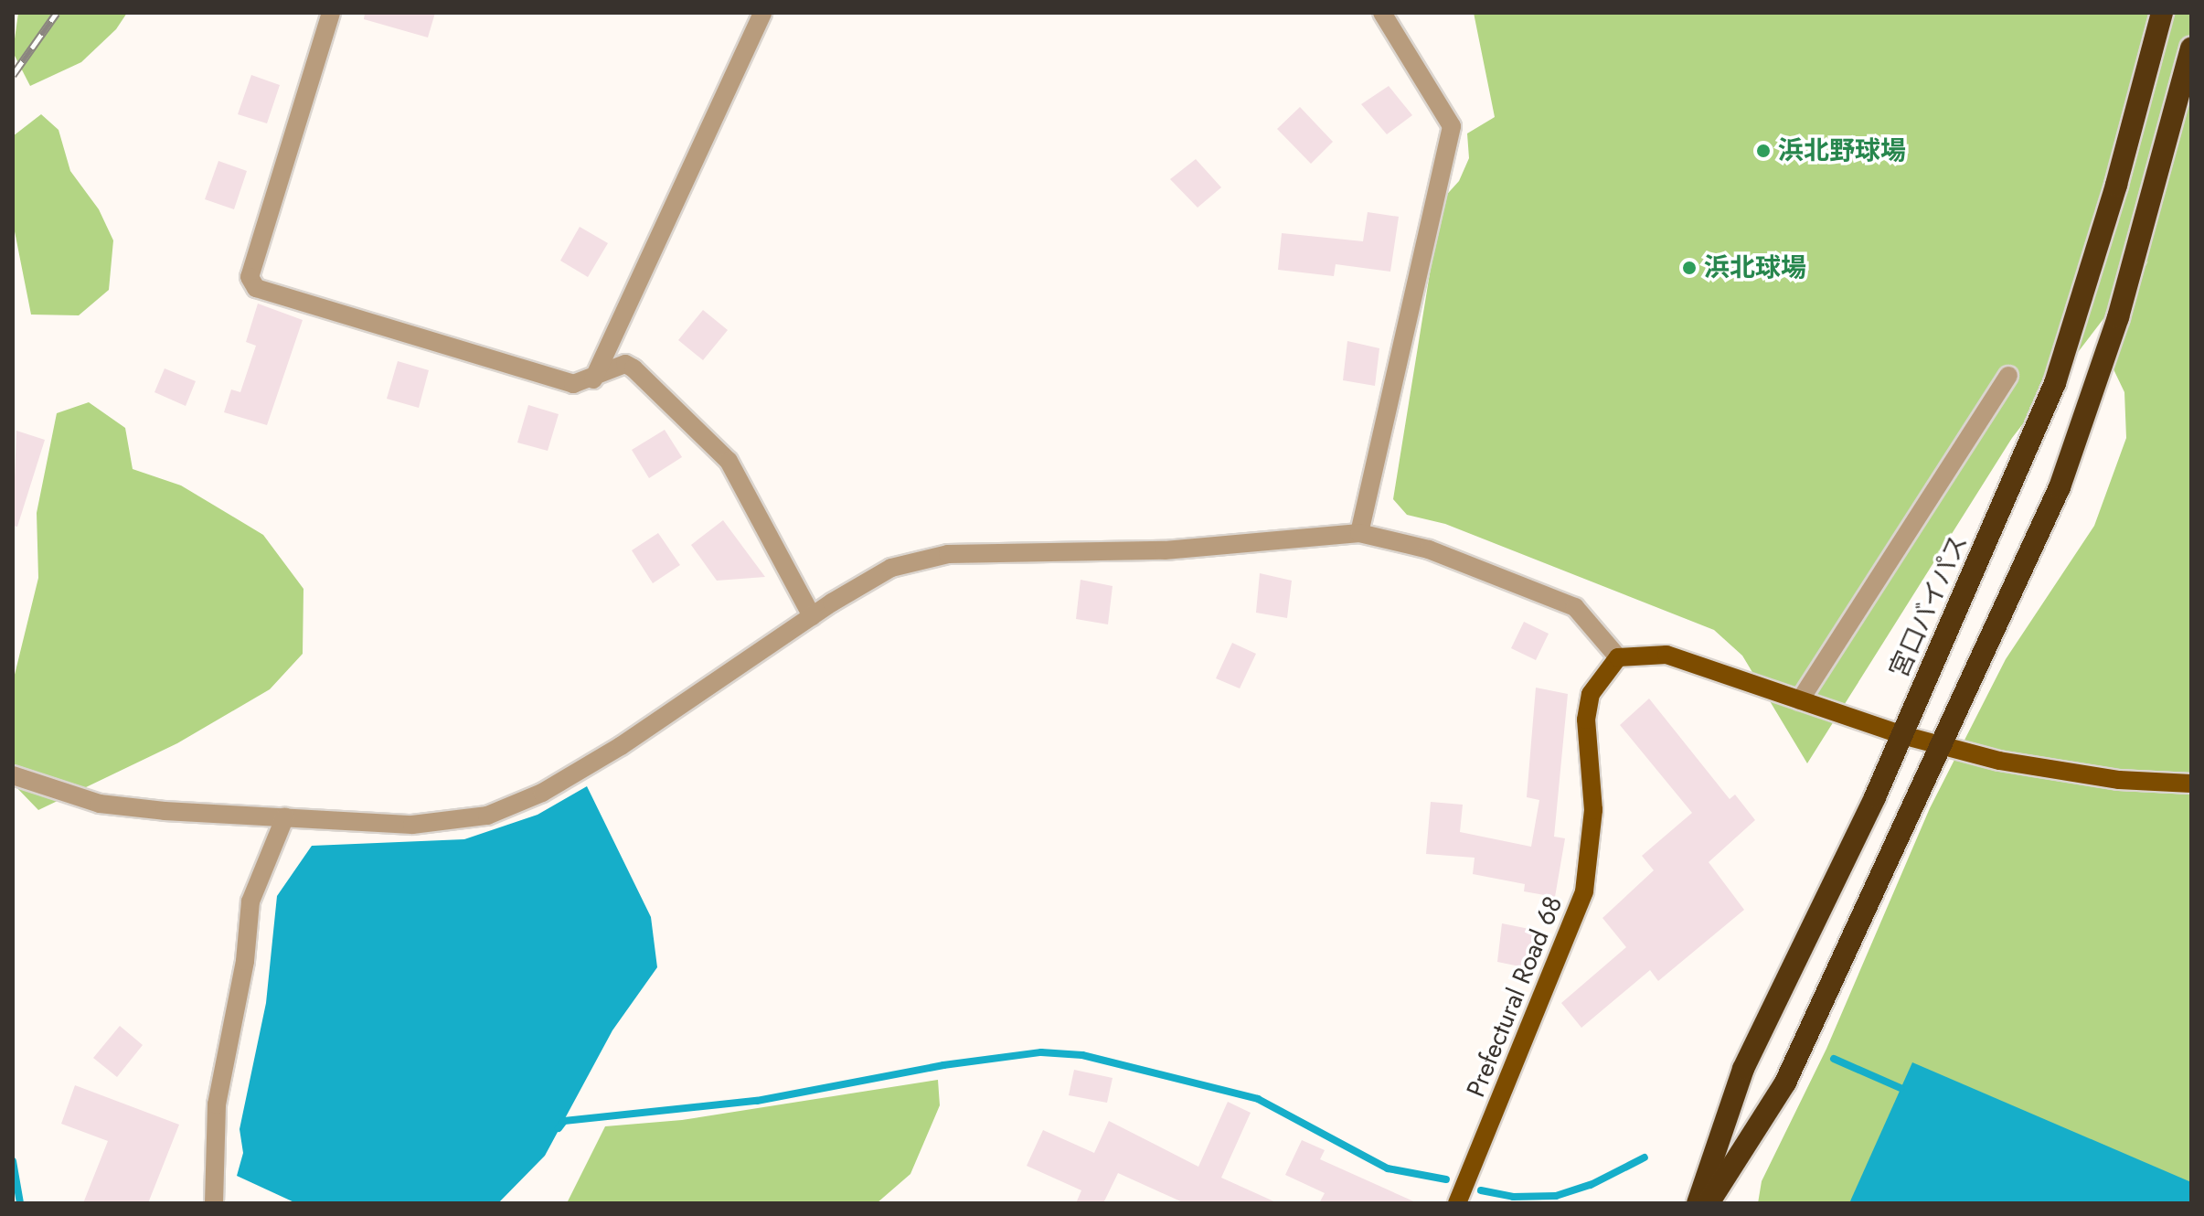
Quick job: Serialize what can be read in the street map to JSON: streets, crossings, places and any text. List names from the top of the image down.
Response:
{
  "streets": {
    "highway": ["宮口バイパス"],
    "main road": ["Prefectural Road 68"]
  },
  "places": ["浜北野球場", "浜北球場"]
}
